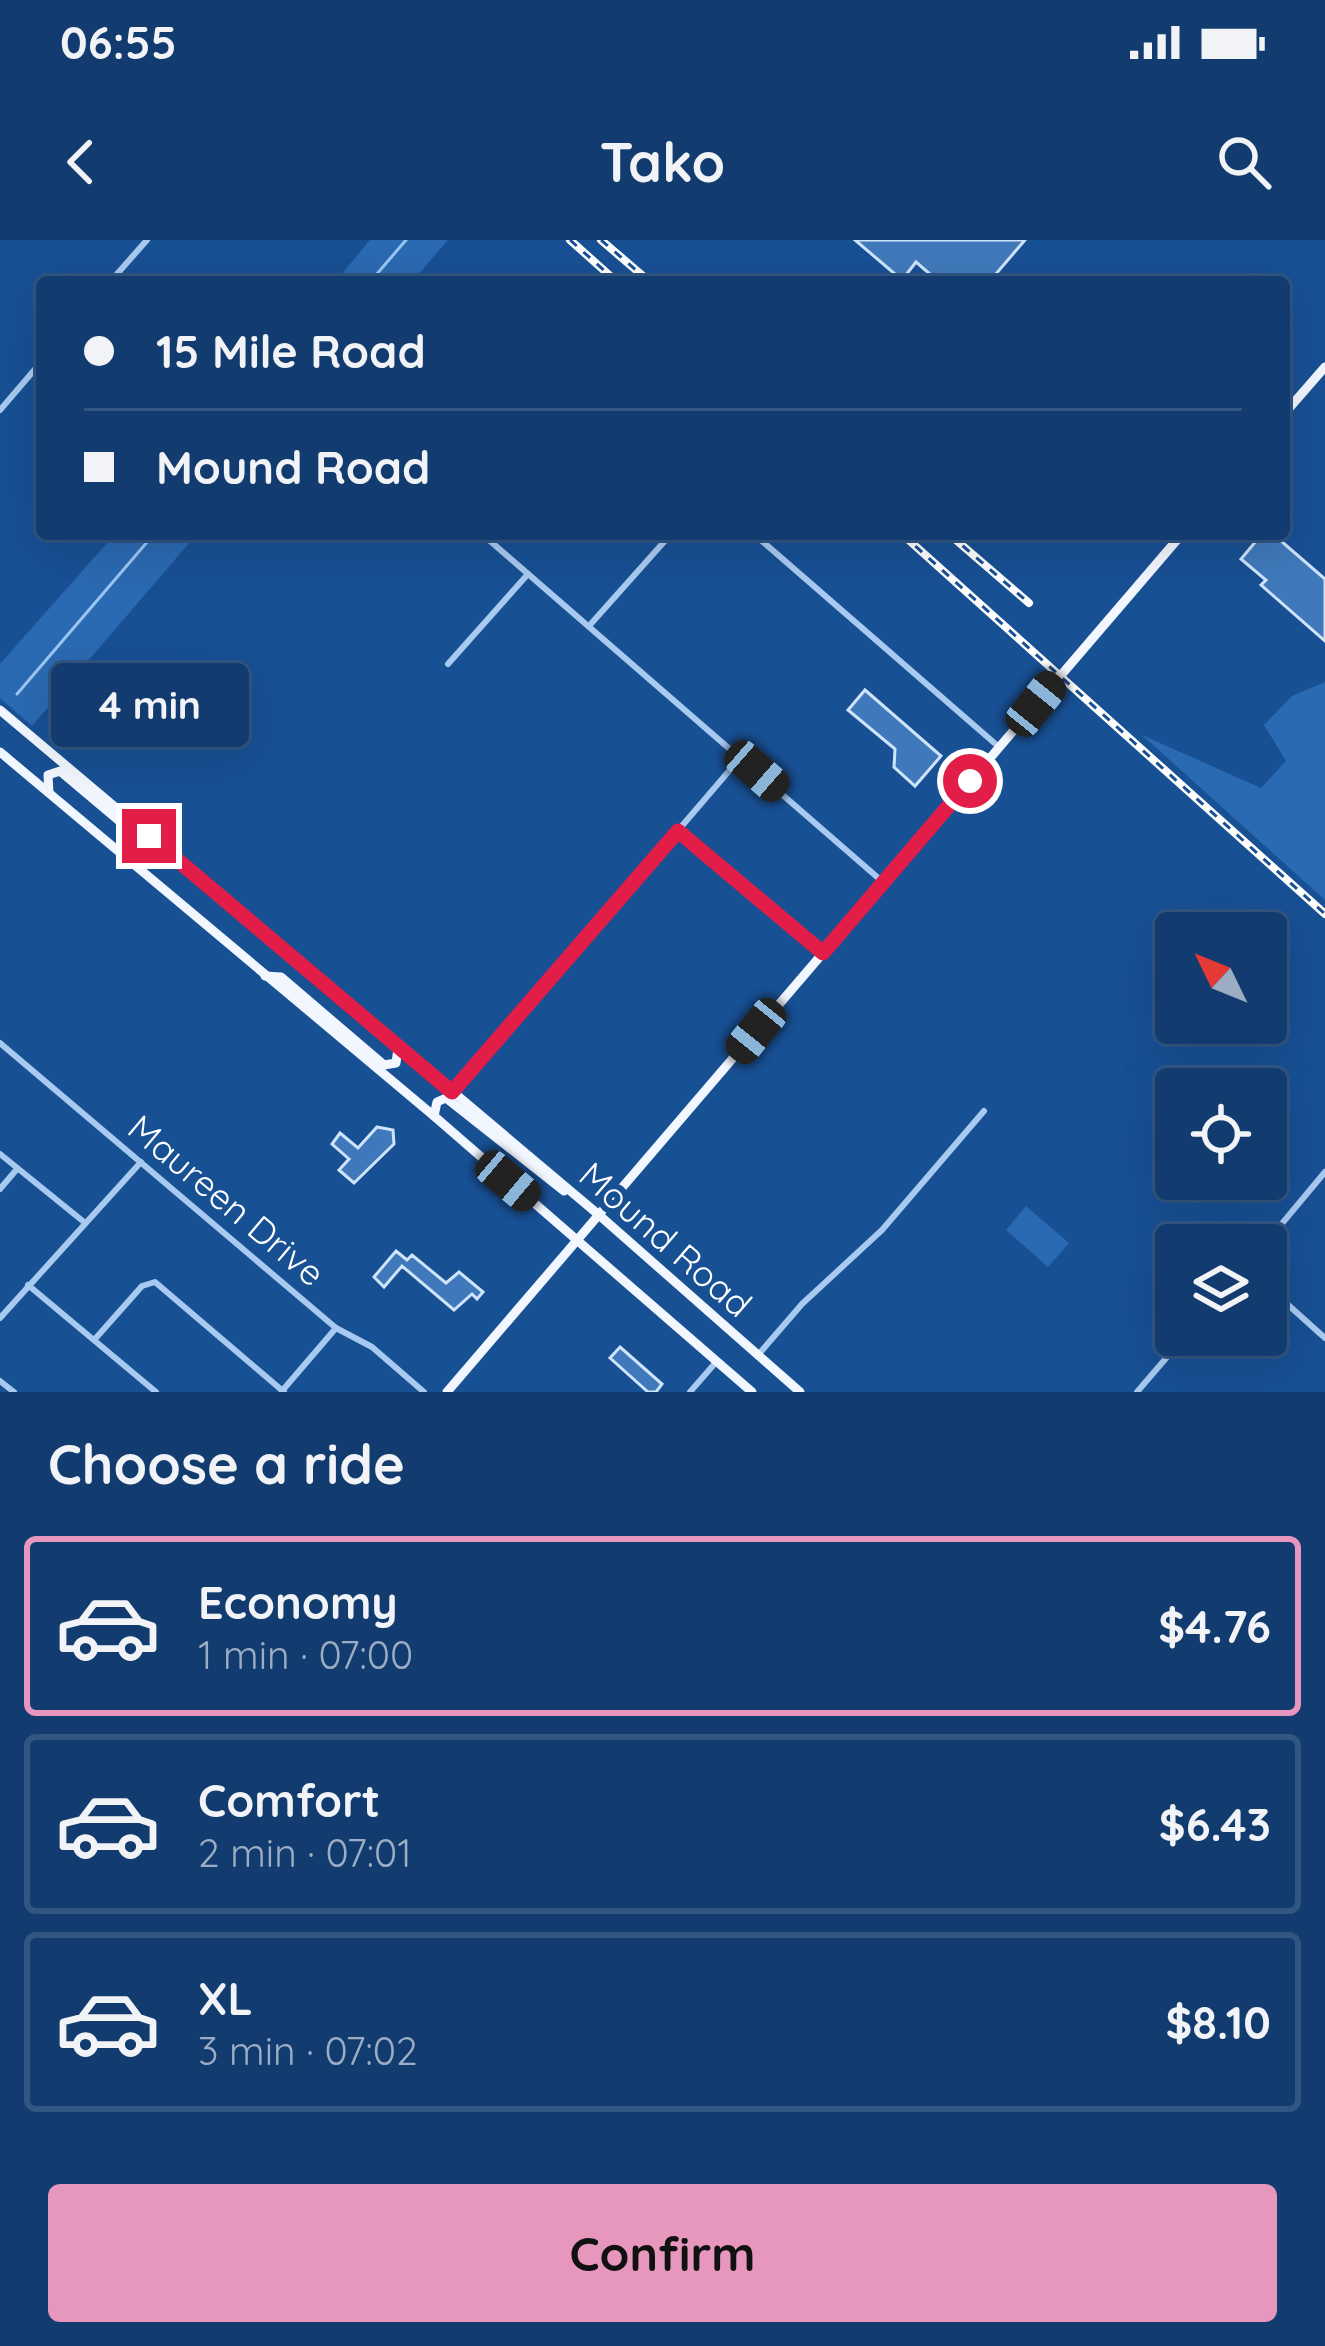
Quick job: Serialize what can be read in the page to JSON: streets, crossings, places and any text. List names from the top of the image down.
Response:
{
  "streets": {
    "main road": ["Mound Road"],
    "street": ["Maureen Drive"]
  },
  "north": "top left",
  "page": {
    "status": "06:55",
    "header": "Tako",
    "banner": ["15 Mile Road", "Mound Road"],
    "bubble": "4 min",
    "heading": "Choose a ride",
    "list": [
      {
        "name": "Economy",
        "note": "1 min · 07:00",
        "value": "$4.76"
      },
      {
        "name": "Comfort",
        "note": "2 min · 07:01",
        "value": "$6.43"
      },
      {
        "name": "XL",
        "note": "3 min · 07:02",
        "value": "$8.10"
      }
    ],
    "buttons": "Confirm"
  }
}
